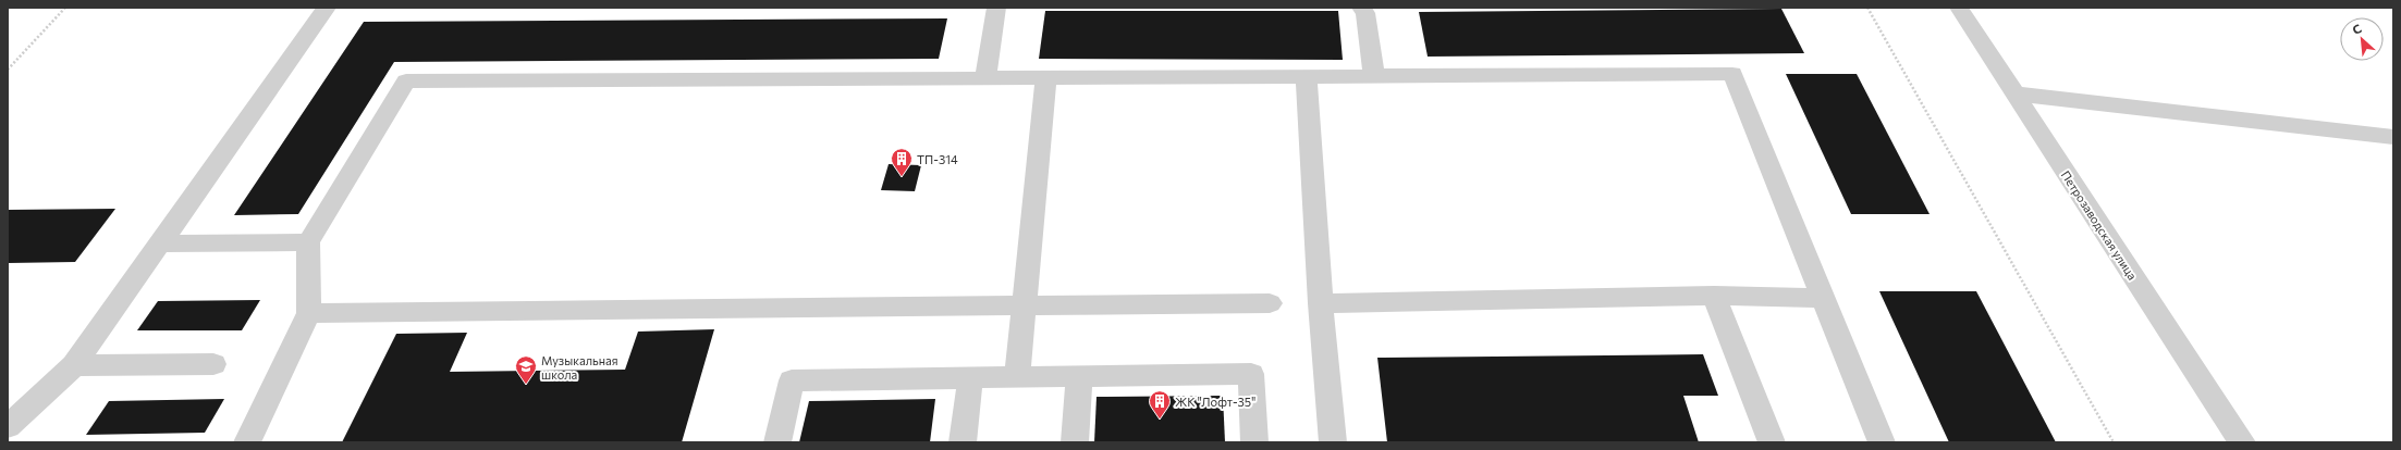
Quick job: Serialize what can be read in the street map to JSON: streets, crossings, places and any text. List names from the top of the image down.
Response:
{
  "streets": {
    "street": ["Петрозаводская улица"]
  },
  "places": {
    "building": ["ТП-314", "ЖК \"Лофт-35\""],
    "school or university": ["Музыкальная школа"]
  },
  "north": "top left"
}
